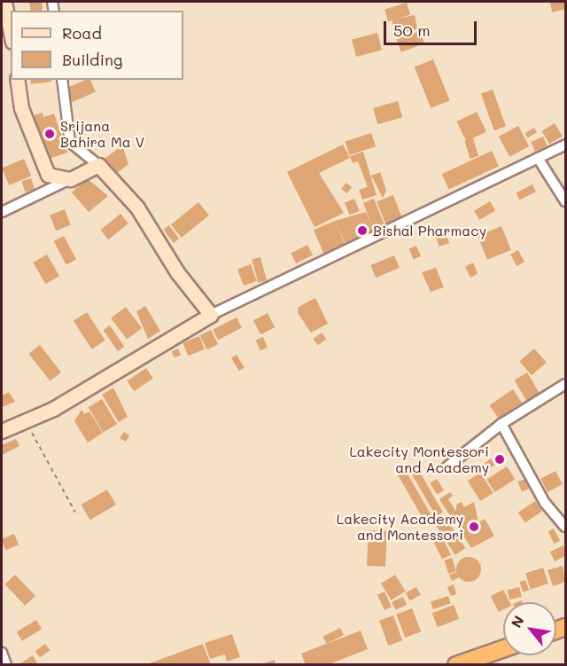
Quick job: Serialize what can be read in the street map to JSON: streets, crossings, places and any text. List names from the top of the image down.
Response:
{
  "places": [
    "Srijana Bahira Ma V",
    "Bishal Pharmacy",
    "Lakecity Montessori and Academy",
    "Lakecity Academy and Montessori"
  ],
  "legend": ["Road", "Building"],
  "scale_bar": "50 m",
  "north": "top left"
}
